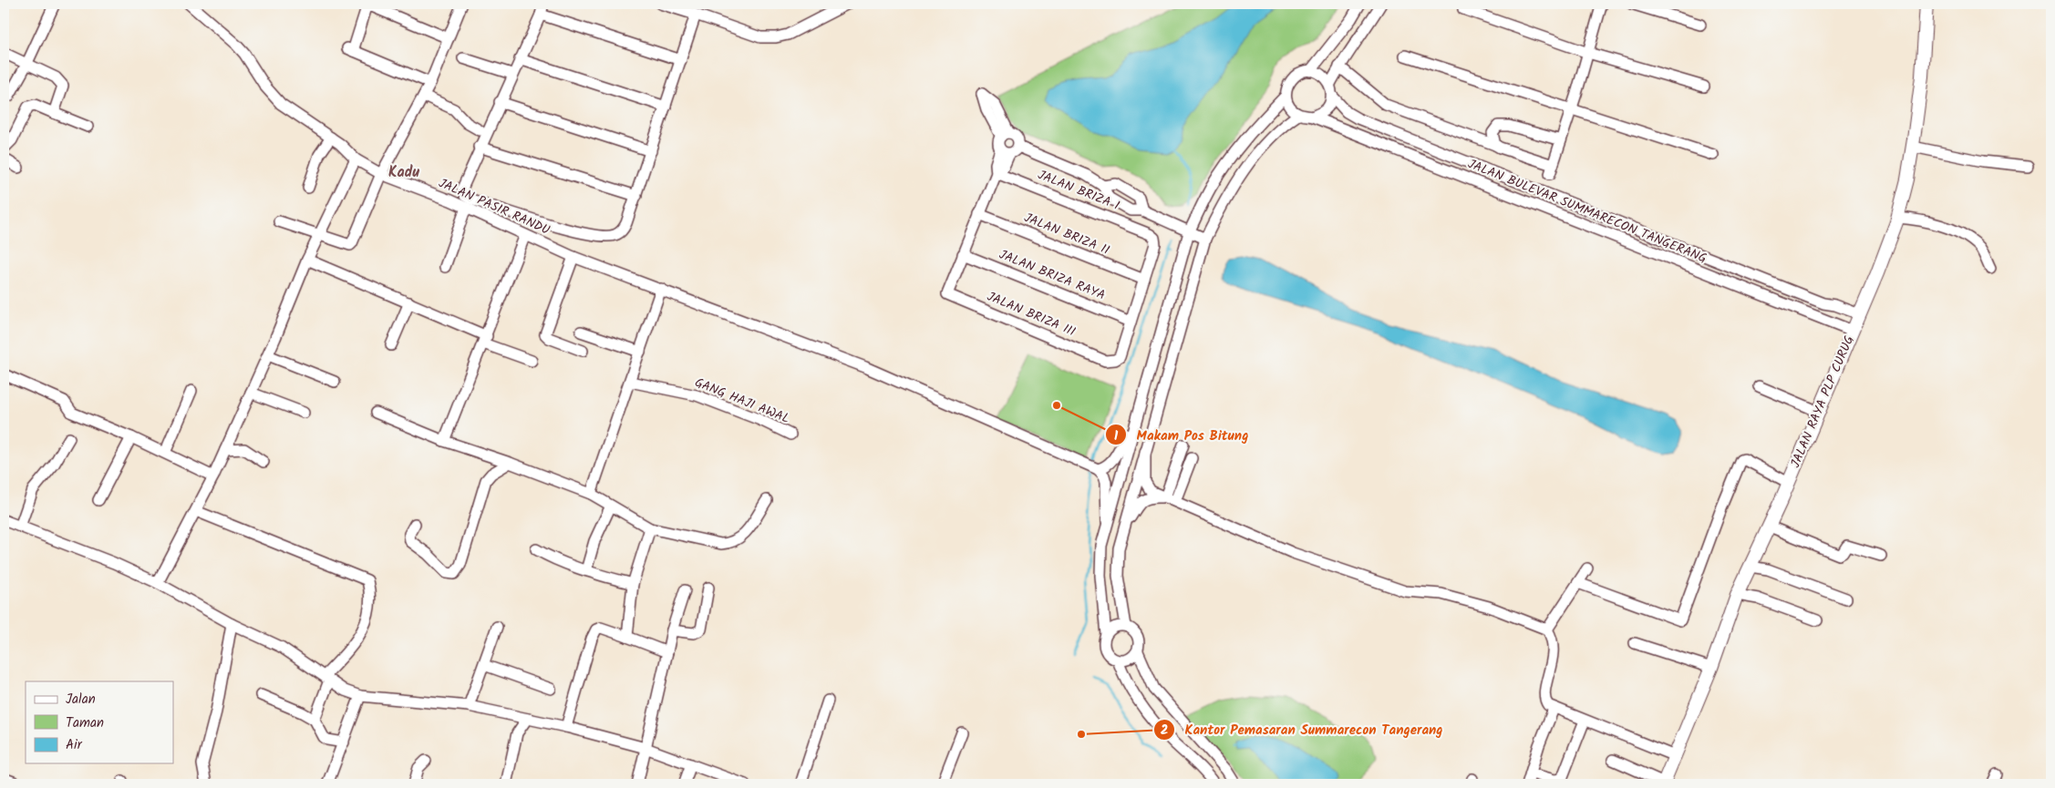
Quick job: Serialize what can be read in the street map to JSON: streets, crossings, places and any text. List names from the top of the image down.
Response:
{
  "streets": {
    "main road": ["JALAN RAYA PLP CURUG"],
    "street": [
      "JALAN BRIZA I",
      "JALAN PASIR RANDU",
      "JALAN BULEVAR SUMMARECON TANGERANG",
      "JALAN BRIZA II",
      "JALAN BRIZA RAYA",
      "JALAN BRIZA III",
      "GANG HAJI AWAL"
    ]
  },
  "crossings": [
    ["JALAN BRIZA I", "JALAN BRIZA II"],
    ["JALAN BULEVAR SUMMARECON TANGERANG", "JALAN RAYA PLP CURUG"],
    ["JALAN BRIZA RAYA", "JALAN BRIZA III"]
  ],
  "districts": ["Kadu"],
  "places": ["Makam Pos Bitung", "Kantor Pemasaran Summarecon Tangerang"],
  "legend": ["Jalan", "Taman", "Air"]
}
